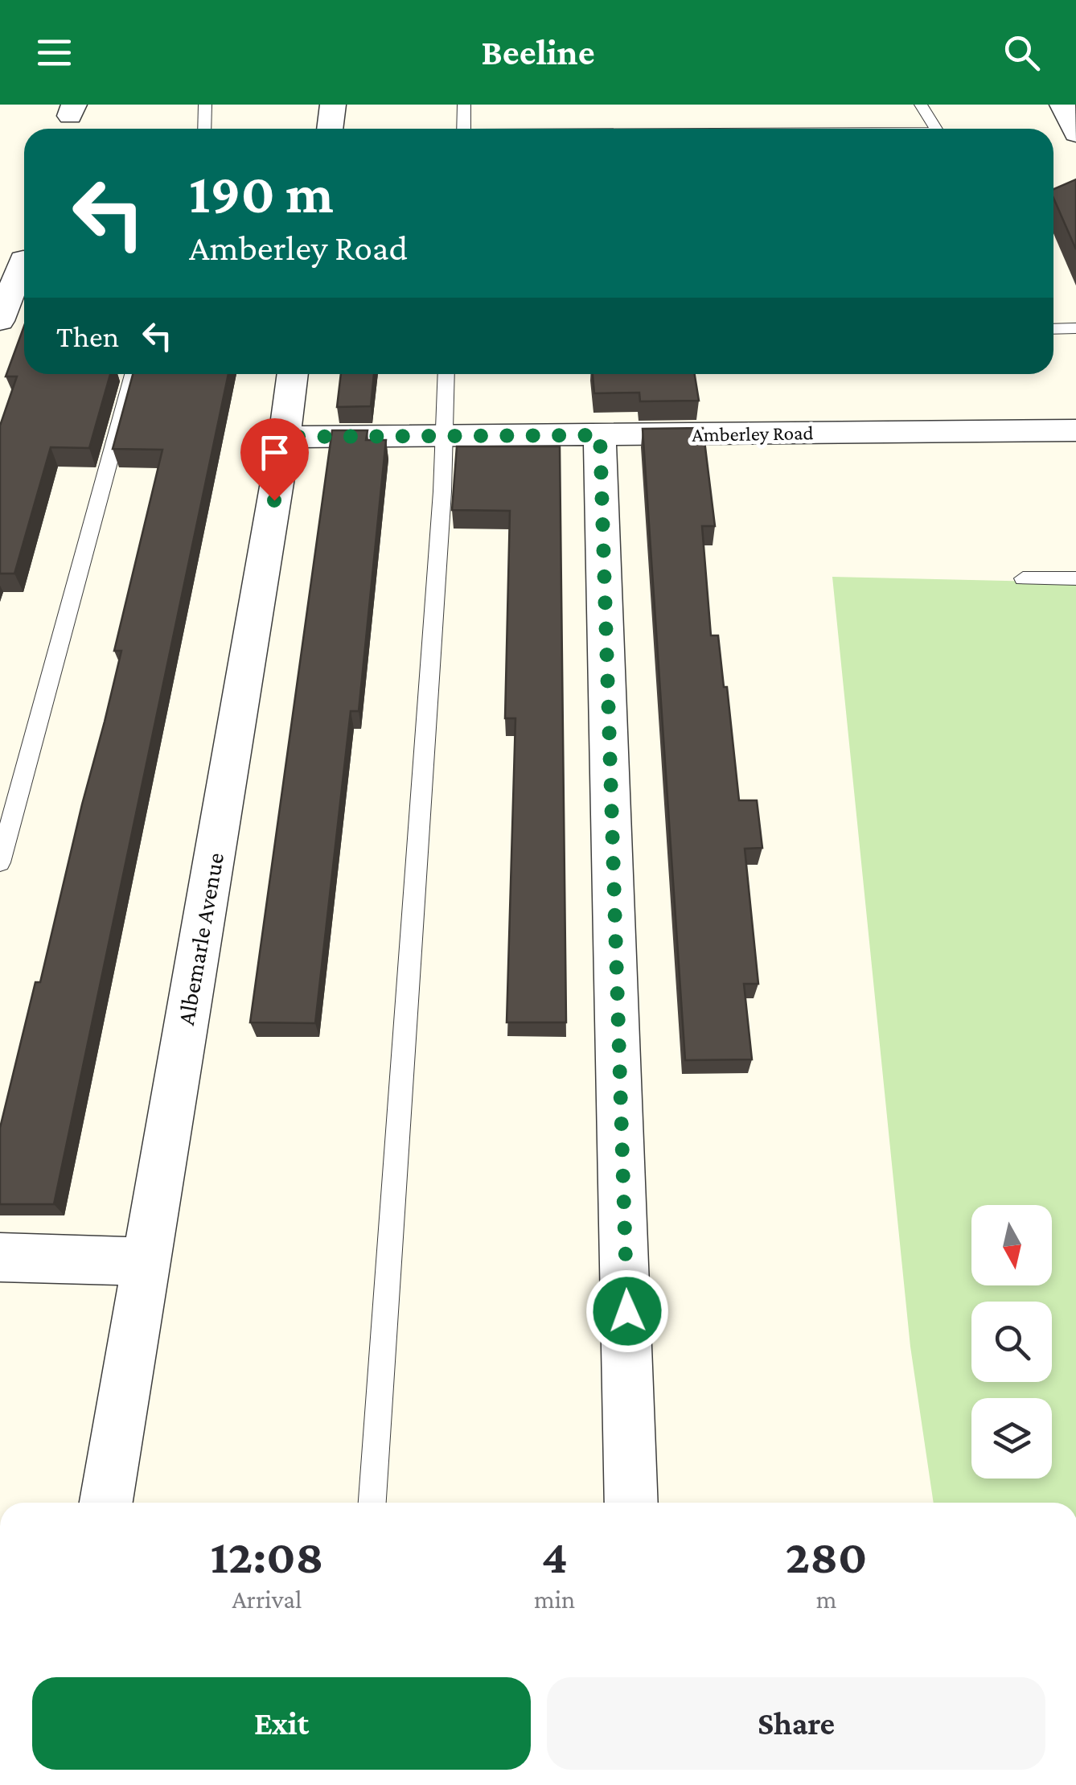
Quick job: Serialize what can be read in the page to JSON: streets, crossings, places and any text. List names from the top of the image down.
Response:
{
  "streets": {
    "street": ["Amberley Road", "Albemarle Avenue"]
  },
  "crossings": [
    ["Amberley Road", "Albemarle Avenue"]
  ],
  "north": "bottom",
  "page": {
    "header": "Beeline",
    "turn": ["190 m", "Amberley Road"],
    "then": "Then",
    "eta": [
      "12:08",
      "Arrival",
      "4",
      "min",
      "280",
      "m"
    ],
    "buttons": ["Exit", "Share"]
  }
}
